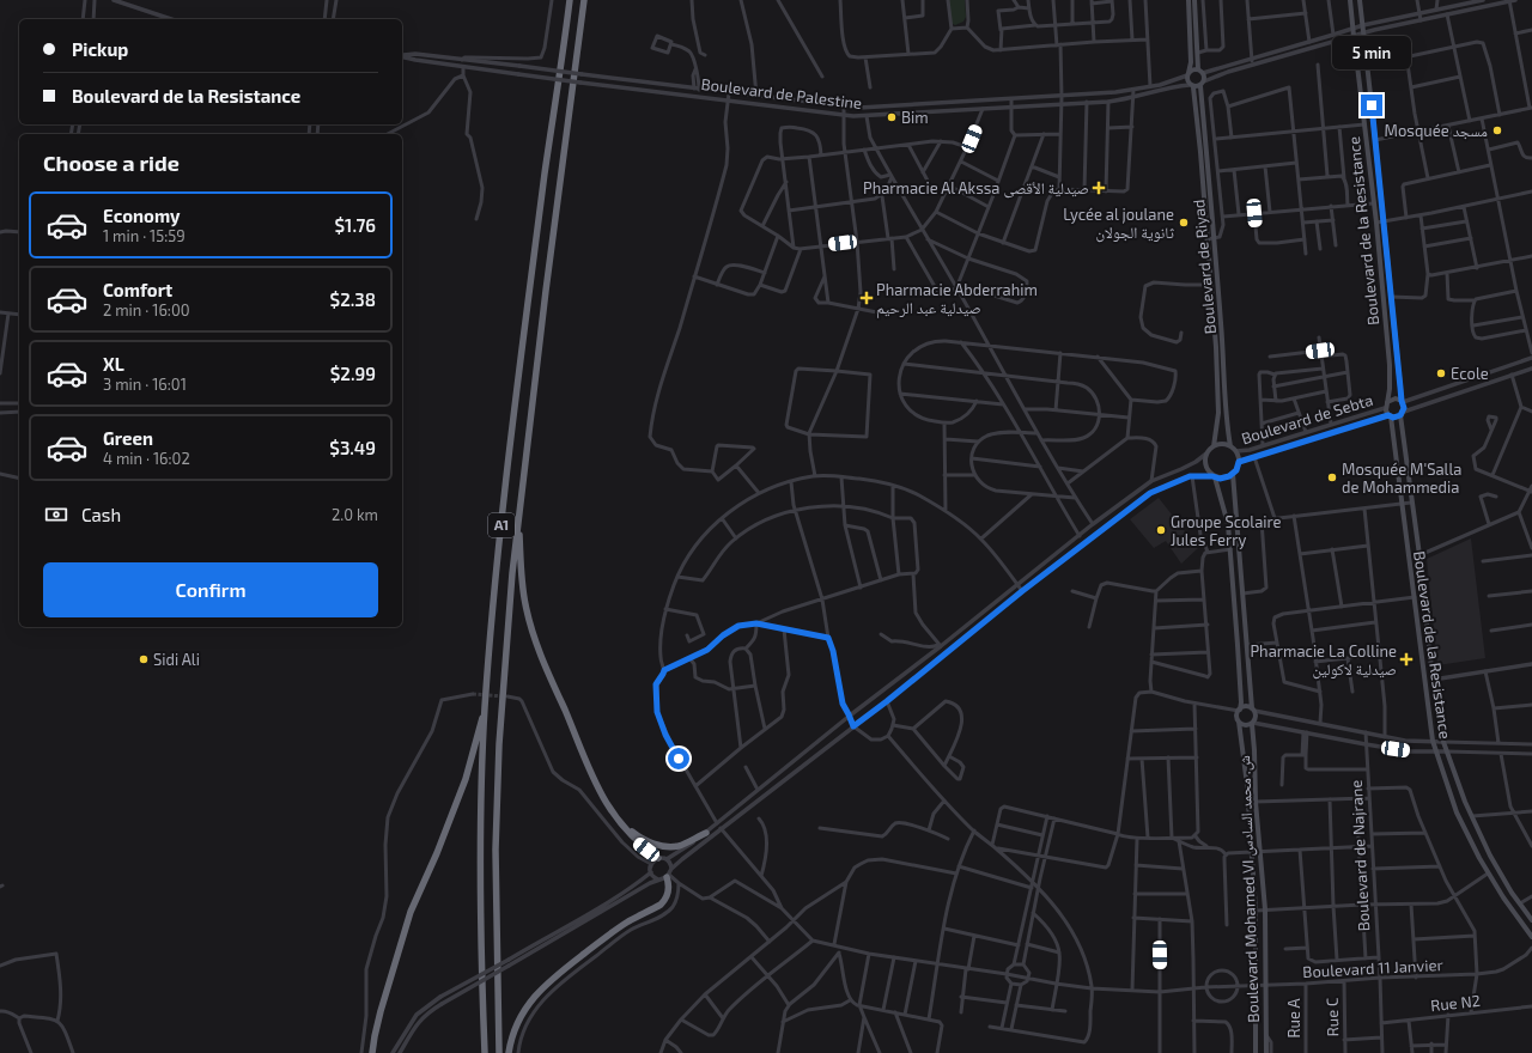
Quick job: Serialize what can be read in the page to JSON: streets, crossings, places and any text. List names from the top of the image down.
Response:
{
  "streets": {
    "highway": ["A1"],
    "main road": ["Boulevard de la Resistance", "Boulevard de Riyad", "Boulevard Mohamed VI ش. محمد السادس"],
    "street": [
      "Boulevard de Palestine",
      "Boulevard de Sebta",
      "Boulevard de Najrane",
      "Boulevard 11 Janvier",
      "Rue N2",
      "Rue C",
      "Rue A"
    ]
  },
  "crossings": [
    ["Boulevard de Palestine", "Boulevard de Riyad"],
    ["Boulevard de la Resistance", "Boulevard de Sebta"],
    ["Boulevard de Riyad", "Boulevard de Sebta"],
    ["Boulevard de Najrane", "Boulevard 11 Janvier"],
    ["Boulevard de Najrane", "Rue N2"],
    ["Boulevard Mohamed VI ش. محمد السادس", "Boulevard 11 Janvier"],
    ["Boulevard 11 Janvier", "Rue C"],
    ["Boulevard 11 Janvier", "Rue A"]
  ],
  "places": {
    "other": [
      "Bim",
      "Mosquée مسجد",
      "Lycée al joulane ثانوية الجولان",
      "Ecole",
      "Mosquée M'Salla de Mohammedia",
      "Groupe Scolaire Jules Ferry",
      "Sidi Ali"
    ],
    "health": ["Pharmacie Al Akssa صيدلية الأقصى", "Pharmacie Abderrahim صيدلية عبد الرحيم", "Pharmacie La Colline صيدلية لاكولين"]
  },
  "page": {
    "banner": ["Pickup", "Boulevard de la Resistance"],
    "bubble": "5 min",
    "heading": "Choose a ride",
    "list": [
      {
        "name": "Economy",
        "note": "1 min · 15:59",
        "value": "$1.76"
      },
      {
        "name": "Comfort",
        "note": "2 min · 16:00",
        "value": "$2.38"
      },
      {
        "name": "XL",
        "note": "3 min · 16:01",
        "value": "$2.99"
      },
      {
        "name": "Green",
        "note": "4 min · 16:02",
        "value": "$3.49"
      }
    ],
    "pay": ["Cash", "2.0 km"],
    "buttons": "Confirm"
  }
}
